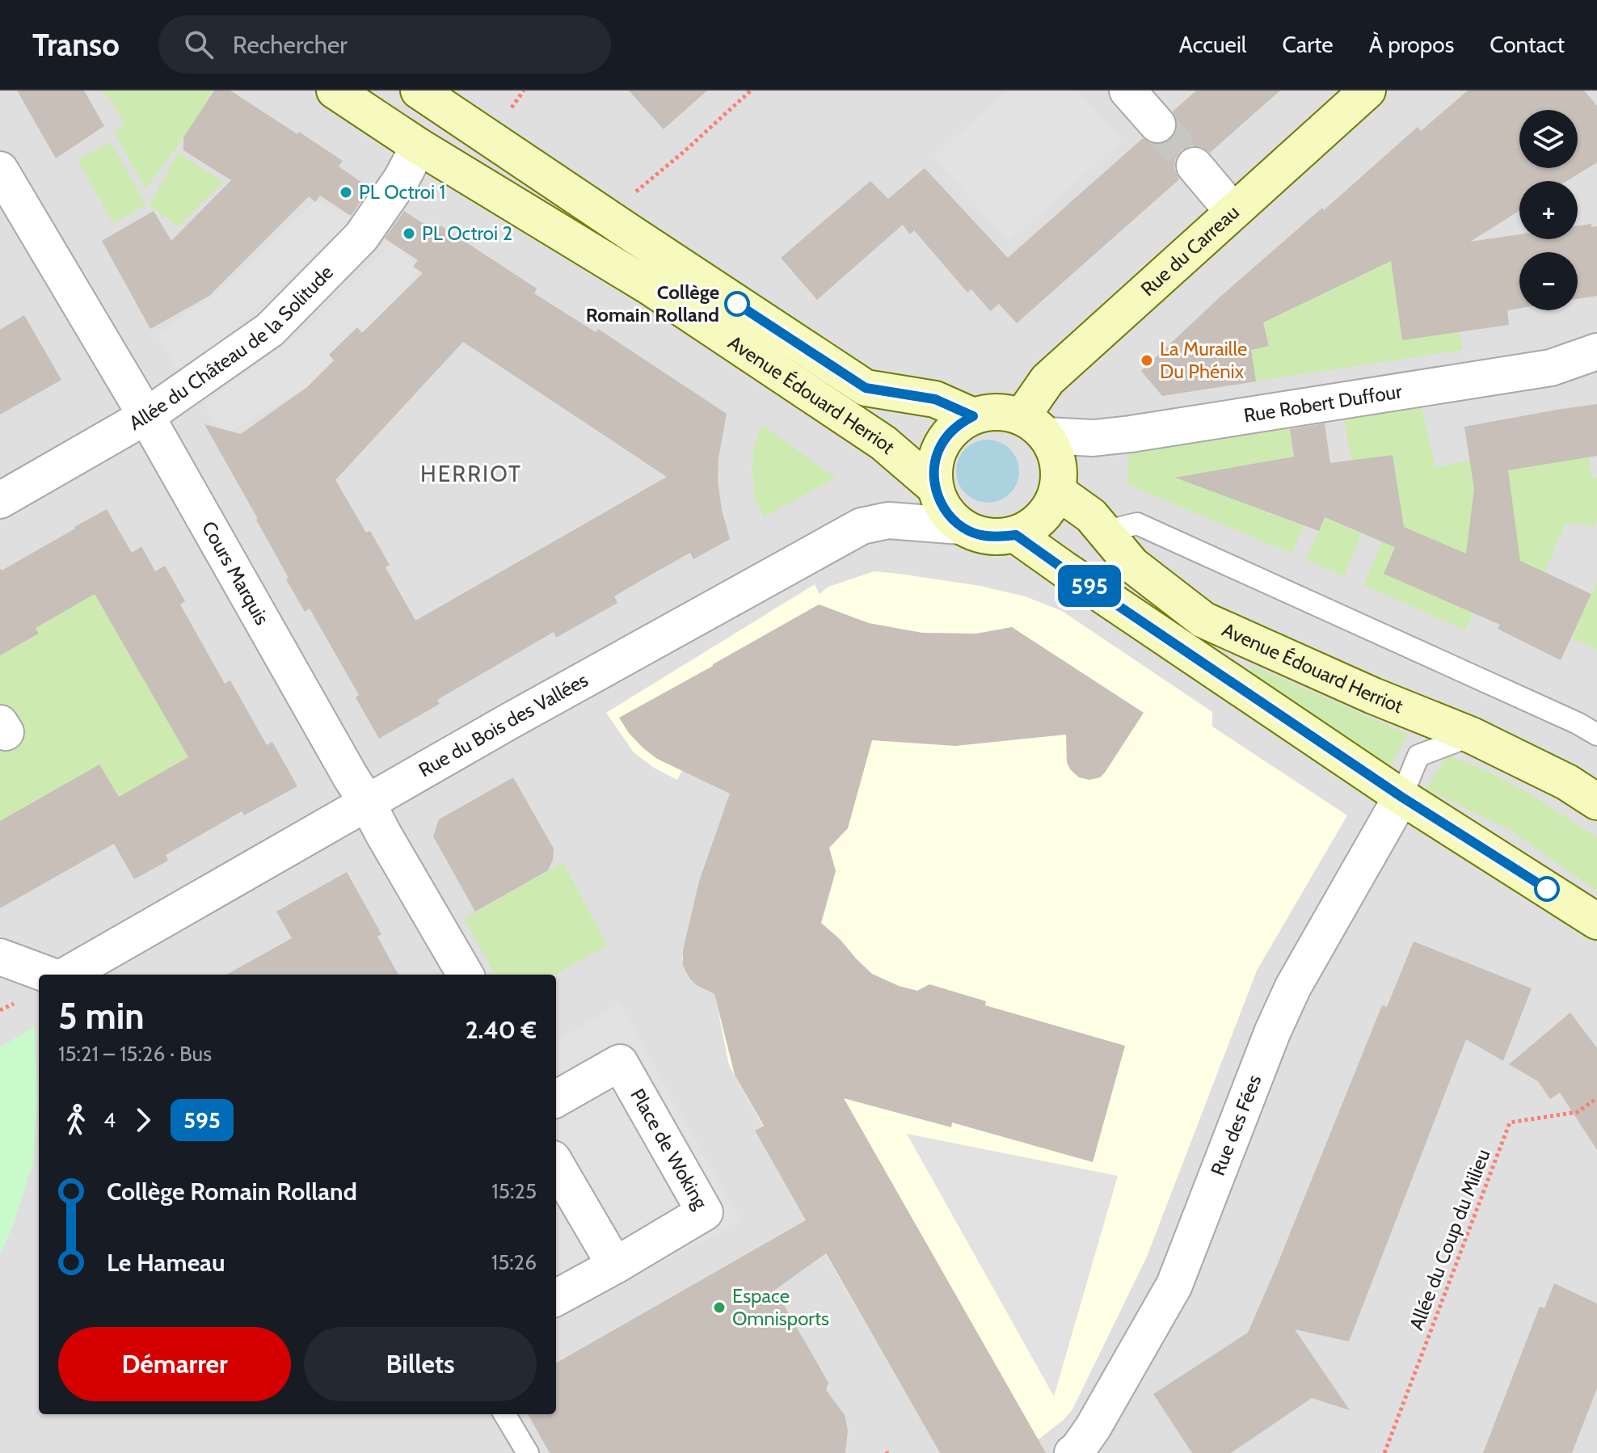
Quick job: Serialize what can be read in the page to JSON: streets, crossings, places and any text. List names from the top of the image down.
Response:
{
  "streets": {
    "street": [
      "Rue du Carreau",
      "Allée du Château de la Solitude",
      "Avenue Édouard Herriot",
      "Rue Robert Duffour",
      "Cours Marquis",
      "Rue du Bois des Vallées",
      "Rue des Fées",
      "Place de Woking"
    ],
    "path": ["Allée du Coup du Milieu"]
  },
  "crossings": [
    ["Rue du Carreau", "Avenue Édouard Herriot"],
    ["Rue du Carreau", "Rue Robert Duffour"],
    ["Rue du Carreau", "Rue du Bois des Vallées"],
    ["Allée du Château de la Solitude", "Avenue Édouard Herriot"],
    ["Allée du Château de la Solitude", "Cours Marquis"],
    ["Avenue Édouard Herriot", "Rue Robert Duffour"],
    ["Avenue Édouard Herriot", "Rue du Bois des Vallées"],
    ["Avenue Édouard Herriot", "Rue des Fées"],
    ["Rue Robert Duffour", "Rue du Bois des Vallées"],
    ["Cours Marquis", "Rue du Bois des Vallées"]
  ],
  "districts": ["HERRIOT"],
  "places": [
    "PL Octroi 1",
    "PL Octroi 2",
    "Collège Romain Rolland",
    "La Muraille Du Phénix",
    "Espace Omnisports"
  ],
  "lines": ["bus line 595"],
  "page": {
    "header": "Transo",
    "search": "Rechercher",
    "nav": [
      "Accueil",
      "Carte",
      "À propos",
      "Contact"
    ],
    "on_map": "595",
    "map_buttons": ["+", "−"],
    "heading": ["5 min", "15:21 – 15:26 · Bus", "2.40 €"],
    "legs": ["4", "595"],
    "list": [
      {
        "name": "Collège Romain Rolland",
        "value": "15:25"
      },
      {
        "name": "Le Hameau",
        "value": "15:26"
      }
    ],
    "buttons": ["Démarrer", "Billets"]
  }
}
